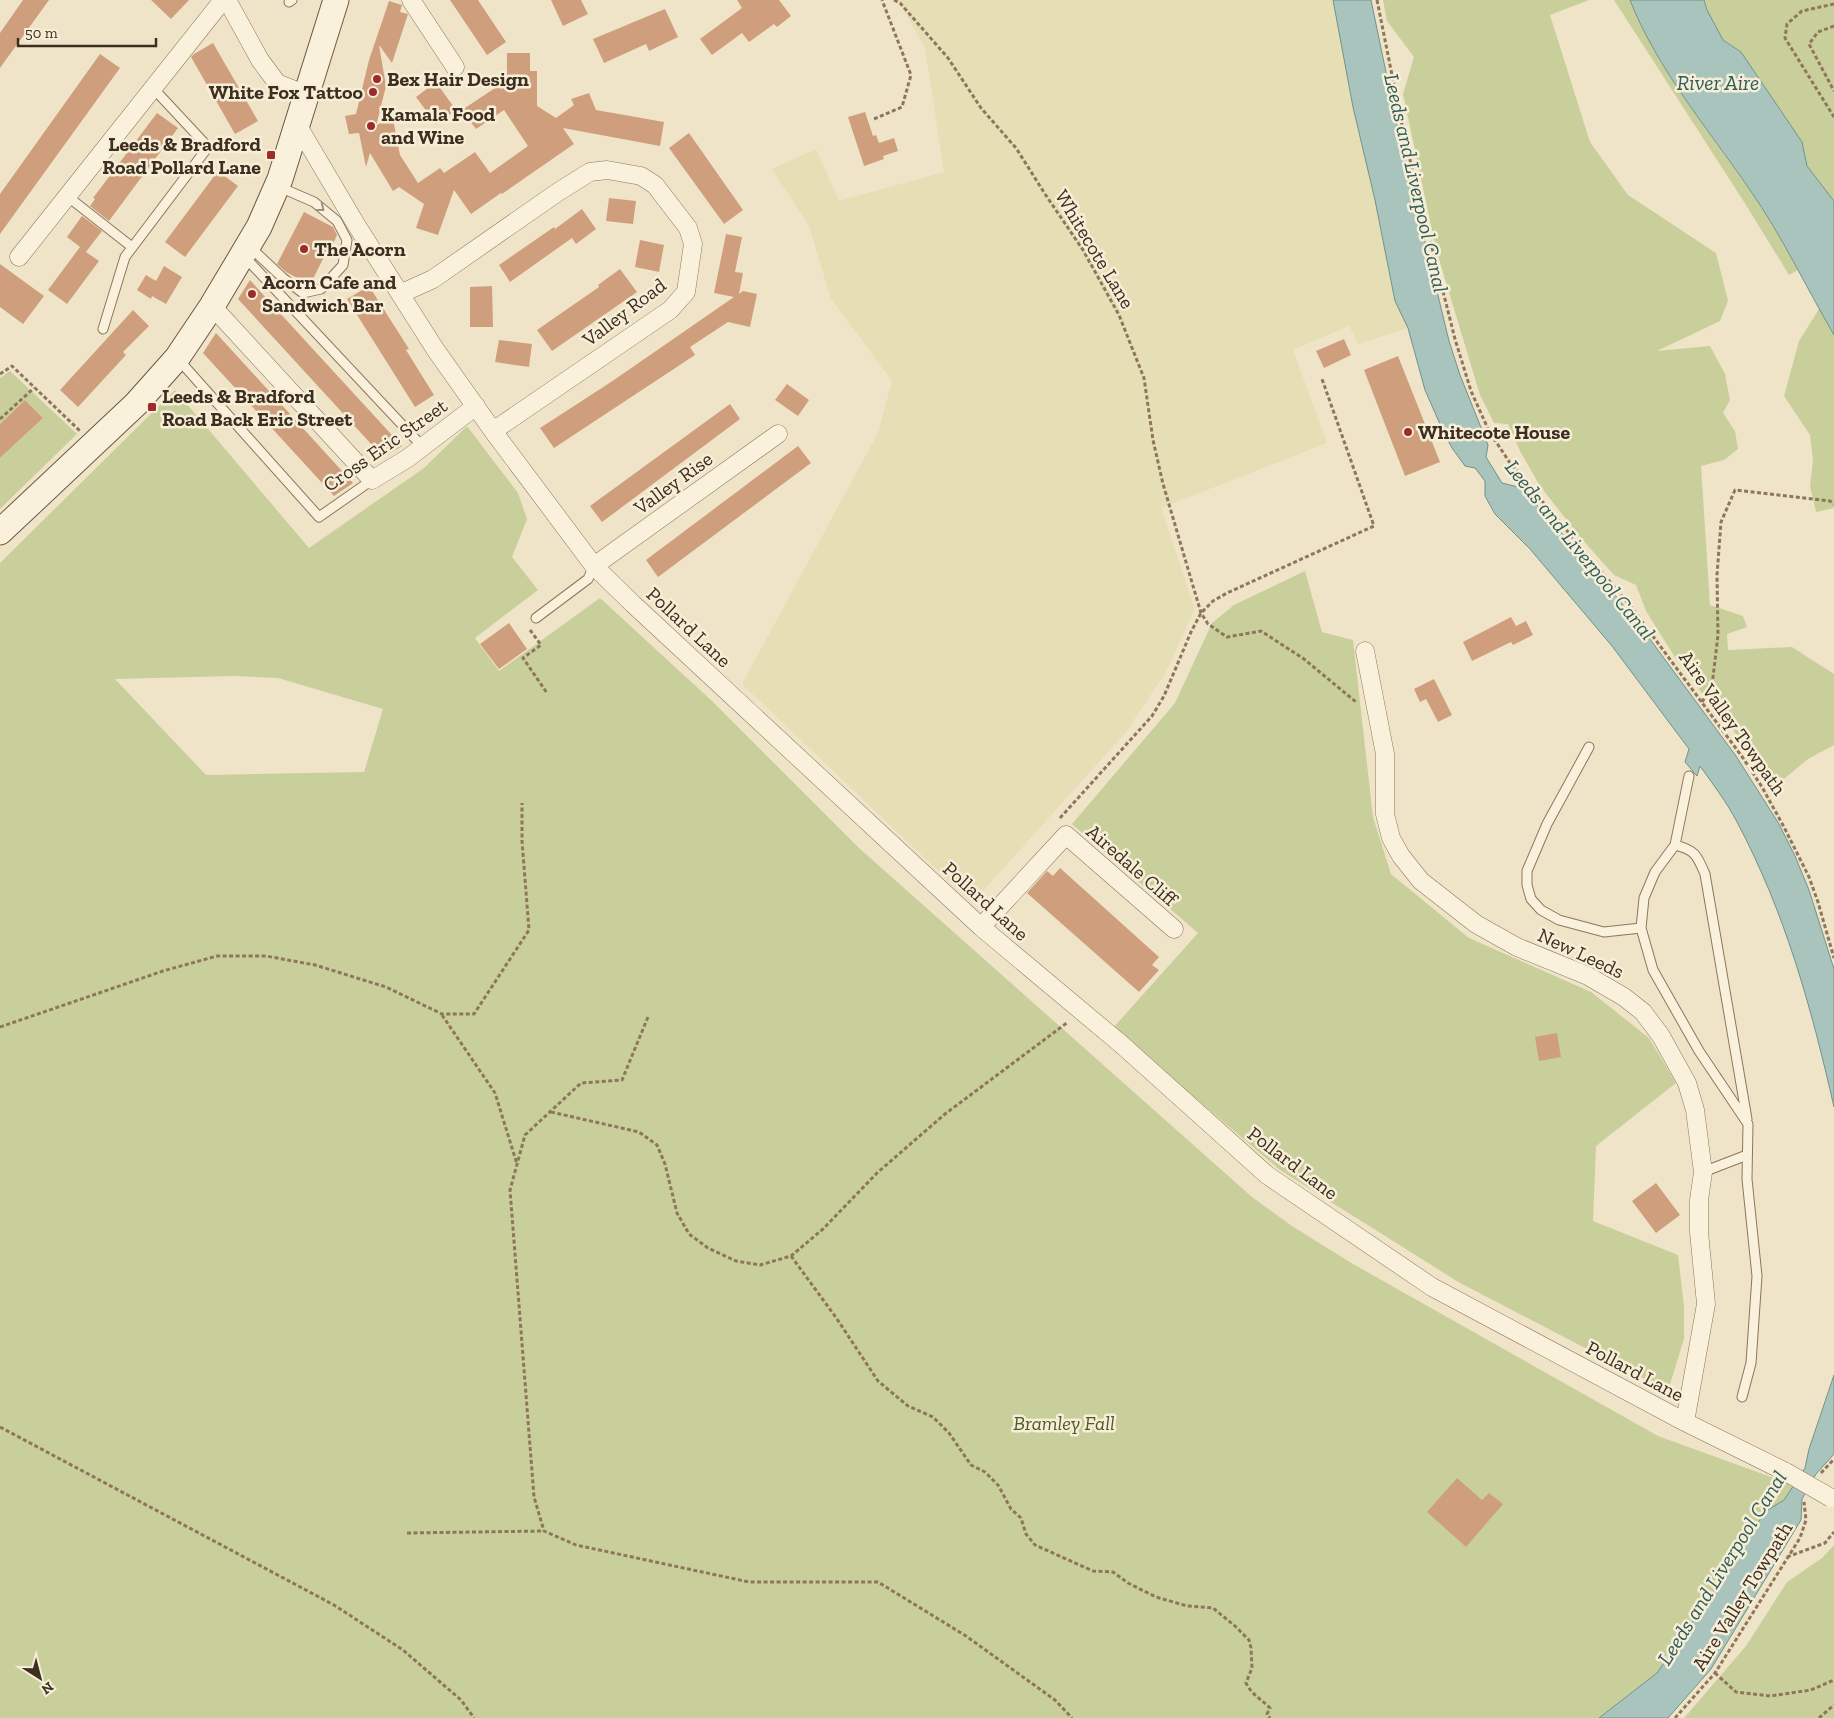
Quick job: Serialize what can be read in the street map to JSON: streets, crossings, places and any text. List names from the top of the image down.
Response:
{
  "streets": {
    "street": [
      "Valley Road",
      "Cross Eric Street",
      "Valley Rise",
      "Pollard Lane",
      "Airedale Cliff",
      "New Leeds"
    ],
    "path": ["Whitecote Lane", "Aire Valley Towpath"]
  },
  "crossings": [
    ["Valley Road", "Pollard Lane"],
    ["Cross Eric Street", "Pollard Lane"],
    ["Valley Rise", "Pollard Lane"],
    ["Pollard Lane", "Airedale Cliff"],
    ["Pollard Lane", "New Leeds"]
  ],
  "water": ["River Aire", "Leeds and Liverpool Canal"],
  "parks": ["Bramley Fall"],
  "places": {
    "other": [
      "Bex Hair Design",
      "White Fox Tattoo",
      "Kamala Food and Wine",
      "The Acorn",
      "Acorn Cafe and Sandwich Bar",
      "Whitecote House"
    ],
    "transit": ["Leeds & Bradford Road Pollard Lane", "Leeds & Bradford Road Back Eric Street"]
  },
  "scale_bar": "50 m",
  "north": "bottom right"
}
